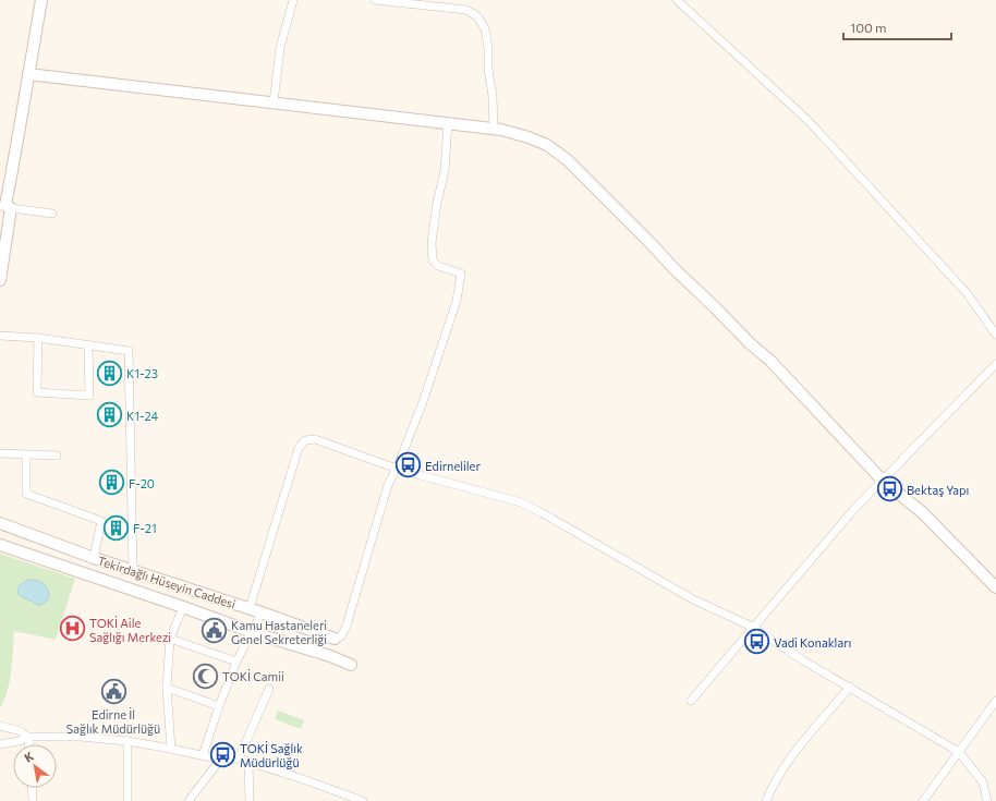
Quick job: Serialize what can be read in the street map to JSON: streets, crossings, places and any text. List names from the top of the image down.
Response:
{
  "streets": {
    "street": ["Tekirdağlı Hüseyin Caddesi"]
  },
  "places": {
    "building": [
      "K1-23",
      "K1-24",
      "F-20",
      "F-21"
    ],
    "bus stop": [
      "Edirneliler",
      "Bektaş Yapı",
      "Vadi Konakları",
      "TOKİ Sağlık Müdürlüğü"
    ],
    "hospital": ["TOKİ Aile Sağlığı Merkezi"],
    "public building": ["Kamu Hastaneleri Genel Sekreterliği", "Edirne İl Sağlık Müdürlüğü"],
    "mosque": ["TOKİ Camii"]
  },
  "scale_bar": "100 m",
  "north": "top left"
}
